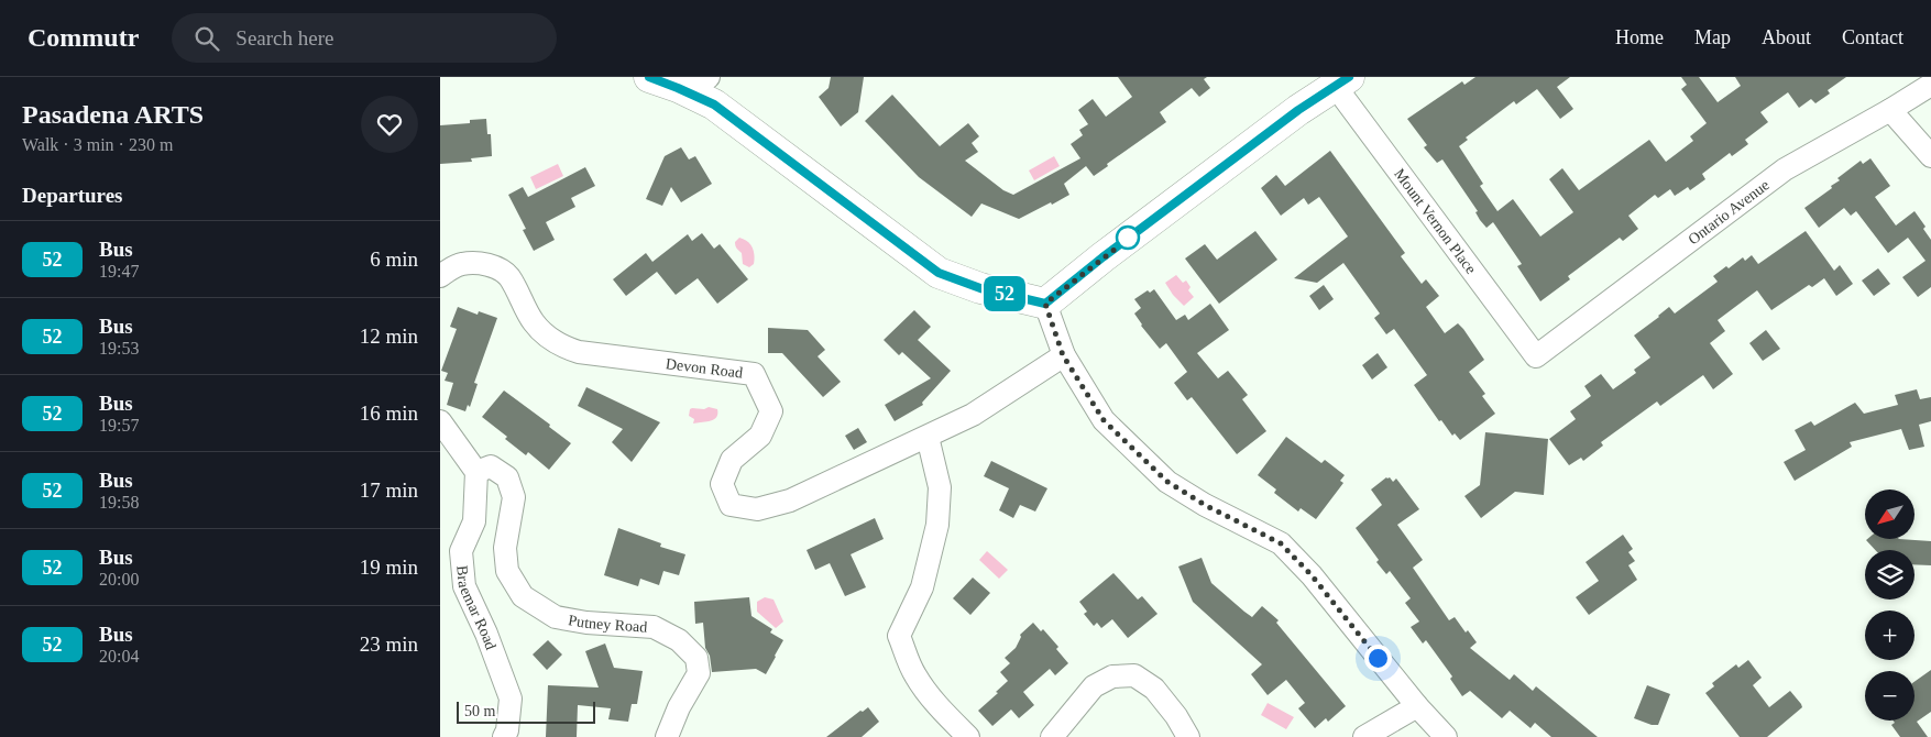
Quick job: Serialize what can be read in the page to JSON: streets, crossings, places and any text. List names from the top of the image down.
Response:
{
  "streets": {
    "street": [
      "Ontario Avenue",
      "Mount Vernon Place",
      "Devon Road",
      "Braemar Road",
      "Putney Road"
    ]
  },
  "crossings": [
    ["Ontario Avenue", "Mount Vernon Place"],
    ["Braemar Road", "Putney Road"]
  ],
  "lines": ["bus line 52"],
  "scale_bar": "50 m",
  "north": "bottom left",
  "page": {
    "header": "Commutr",
    "search": "Search here",
    "nav": [
      "Home",
      "Map",
      "About",
      "Contact"
    ],
    "heading": [
      ["Pasadena ARTS", "Walk · 3 min · 230 m"],
      "Departures"
    ],
    "on_map": "52",
    "list": [
      {
        "mark": "52",
        "name": "Bus",
        "note": "19:47",
        "value": "6 min"
      },
      {
        "mark": "52",
        "name": "Bus",
        "note": "19:53",
        "value": "12 min"
      },
      {
        "mark": "52",
        "name": "Bus",
        "note": "19:57",
        "value": "16 min"
      },
      {
        "mark": "52",
        "name": "Bus",
        "note": "19:58",
        "value": "17 min"
      },
      {
        "mark": "52",
        "name": "Bus",
        "note": "20:00",
        "value": "19 min"
      },
      {
        "mark": "52",
        "name": "Bus",
        "note": "20:04",
        "value": "23 min"
      }
    ],
    "map_buttons": ["+", "−"],
    "scale": "50 m"
  }
}
